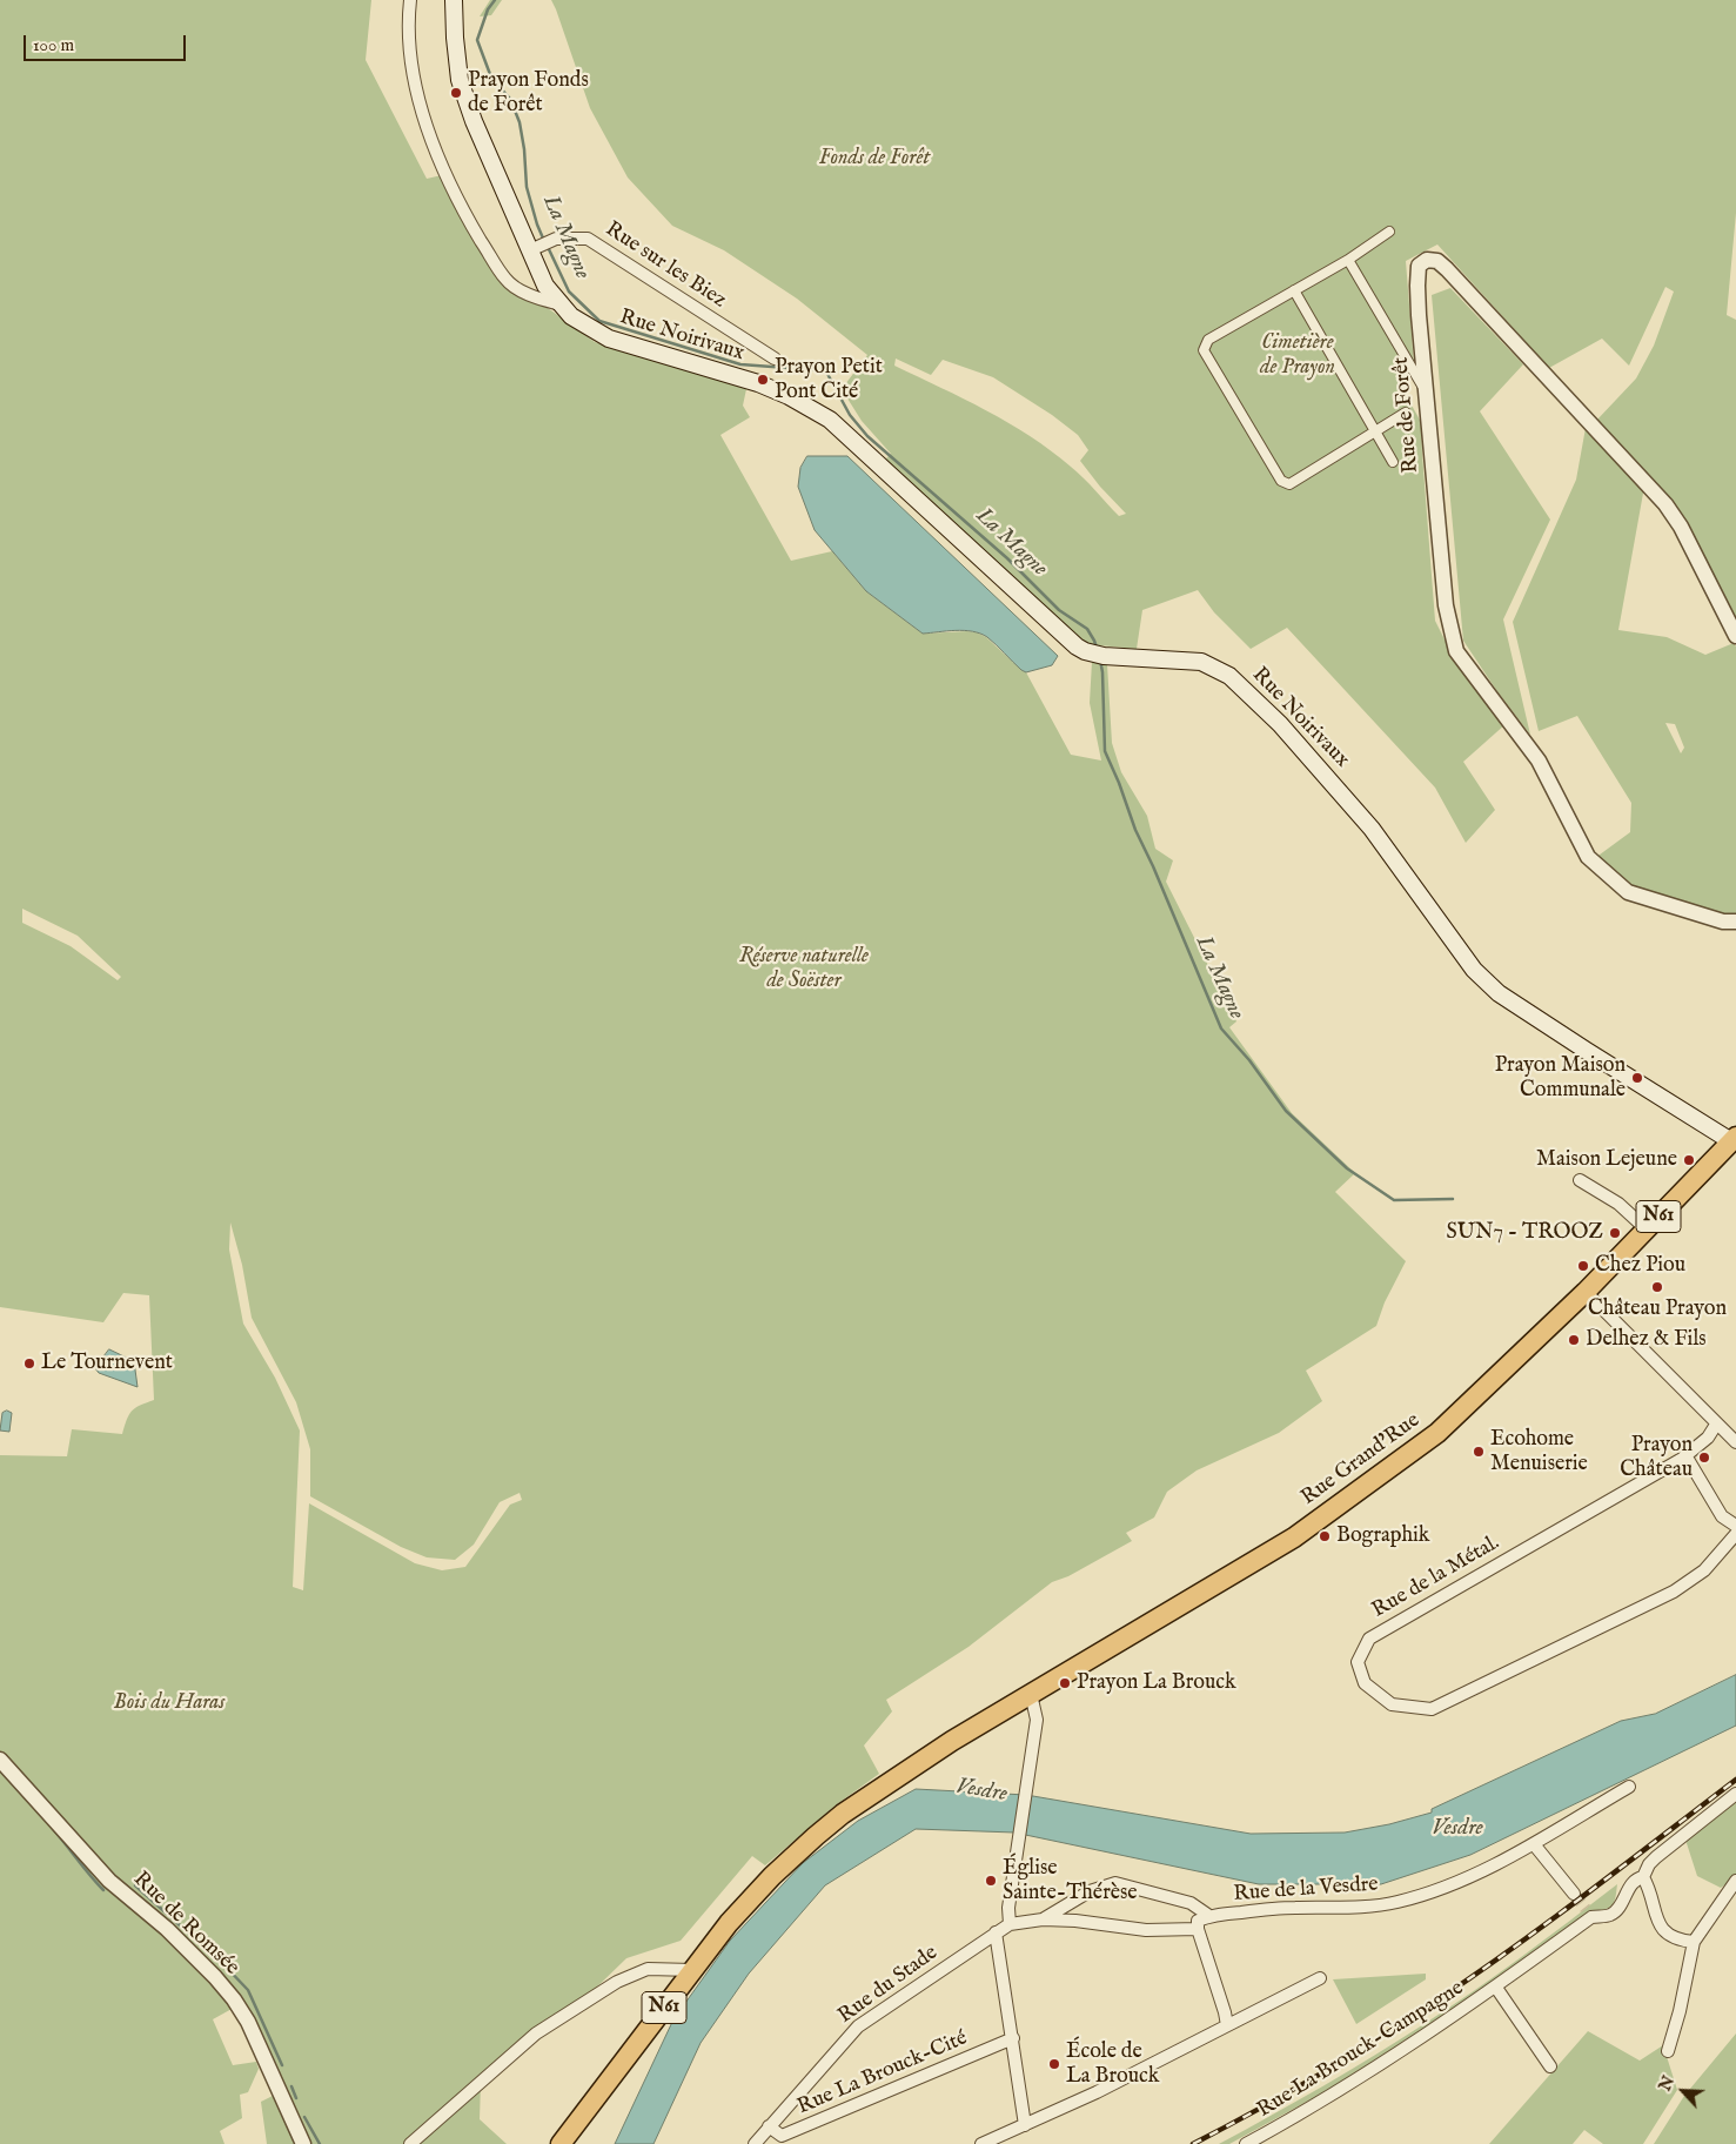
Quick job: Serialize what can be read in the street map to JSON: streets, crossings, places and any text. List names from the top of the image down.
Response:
{
  "streets": {
    "main road": ["Rue Noirivaux", "N61", "Rue Grand'Rue"],
    "street": [
      "Rue sur les Biez",
      "Rue de Forêt",
      "Rue de la Métal.",
      "Rue de la Vesdre",
      "Rue de Romsée",
      "Rue du Stade",
      "Rue La Brouck-Campagne",
      "Rue La Brouck-Cité"
    ]
  },
  "crossings": [
    ["Rue sur les Biez", "Rue Noirivaux"],
    ["Rue Noirivaux", "Rue Grand'Rue"],
    ["N61", "Rue Grand'Rue"],
    ["Rue de la Vesdre", "Rue du Stade"],
    ["Rue du Stade", "Rue La Brouck-Cité"]
  ],
  "water": ["La Magne", "Vesdre"],
  "parks": [
    "Fonds de Forêt",
    "Cimetière de Prayon",
    "Réserve naturelle de Soëster",
    "Bois du Haras"
  ],
  "places": [
    "Prayon Fonds de Forêt",
    "Prayon Petit Pont Cité",
    "Prayon Maison Communale",
    "Maison Lejeune",
    "SUN7 - TROOZ",
    "Chez Piou",
    "Château Prayon",
    "Delhez & Fils",
    "Le Tournevent",
    "Ecohome Menuiserie",
    "Prayon Château",
    "Bographik",
    "Prayon La Brouck",
    "Église Sainte-Thérèse",
    "École de La Brouck"
  ],
  "scale_bar": "100 m",
  "north": "top left"
}
